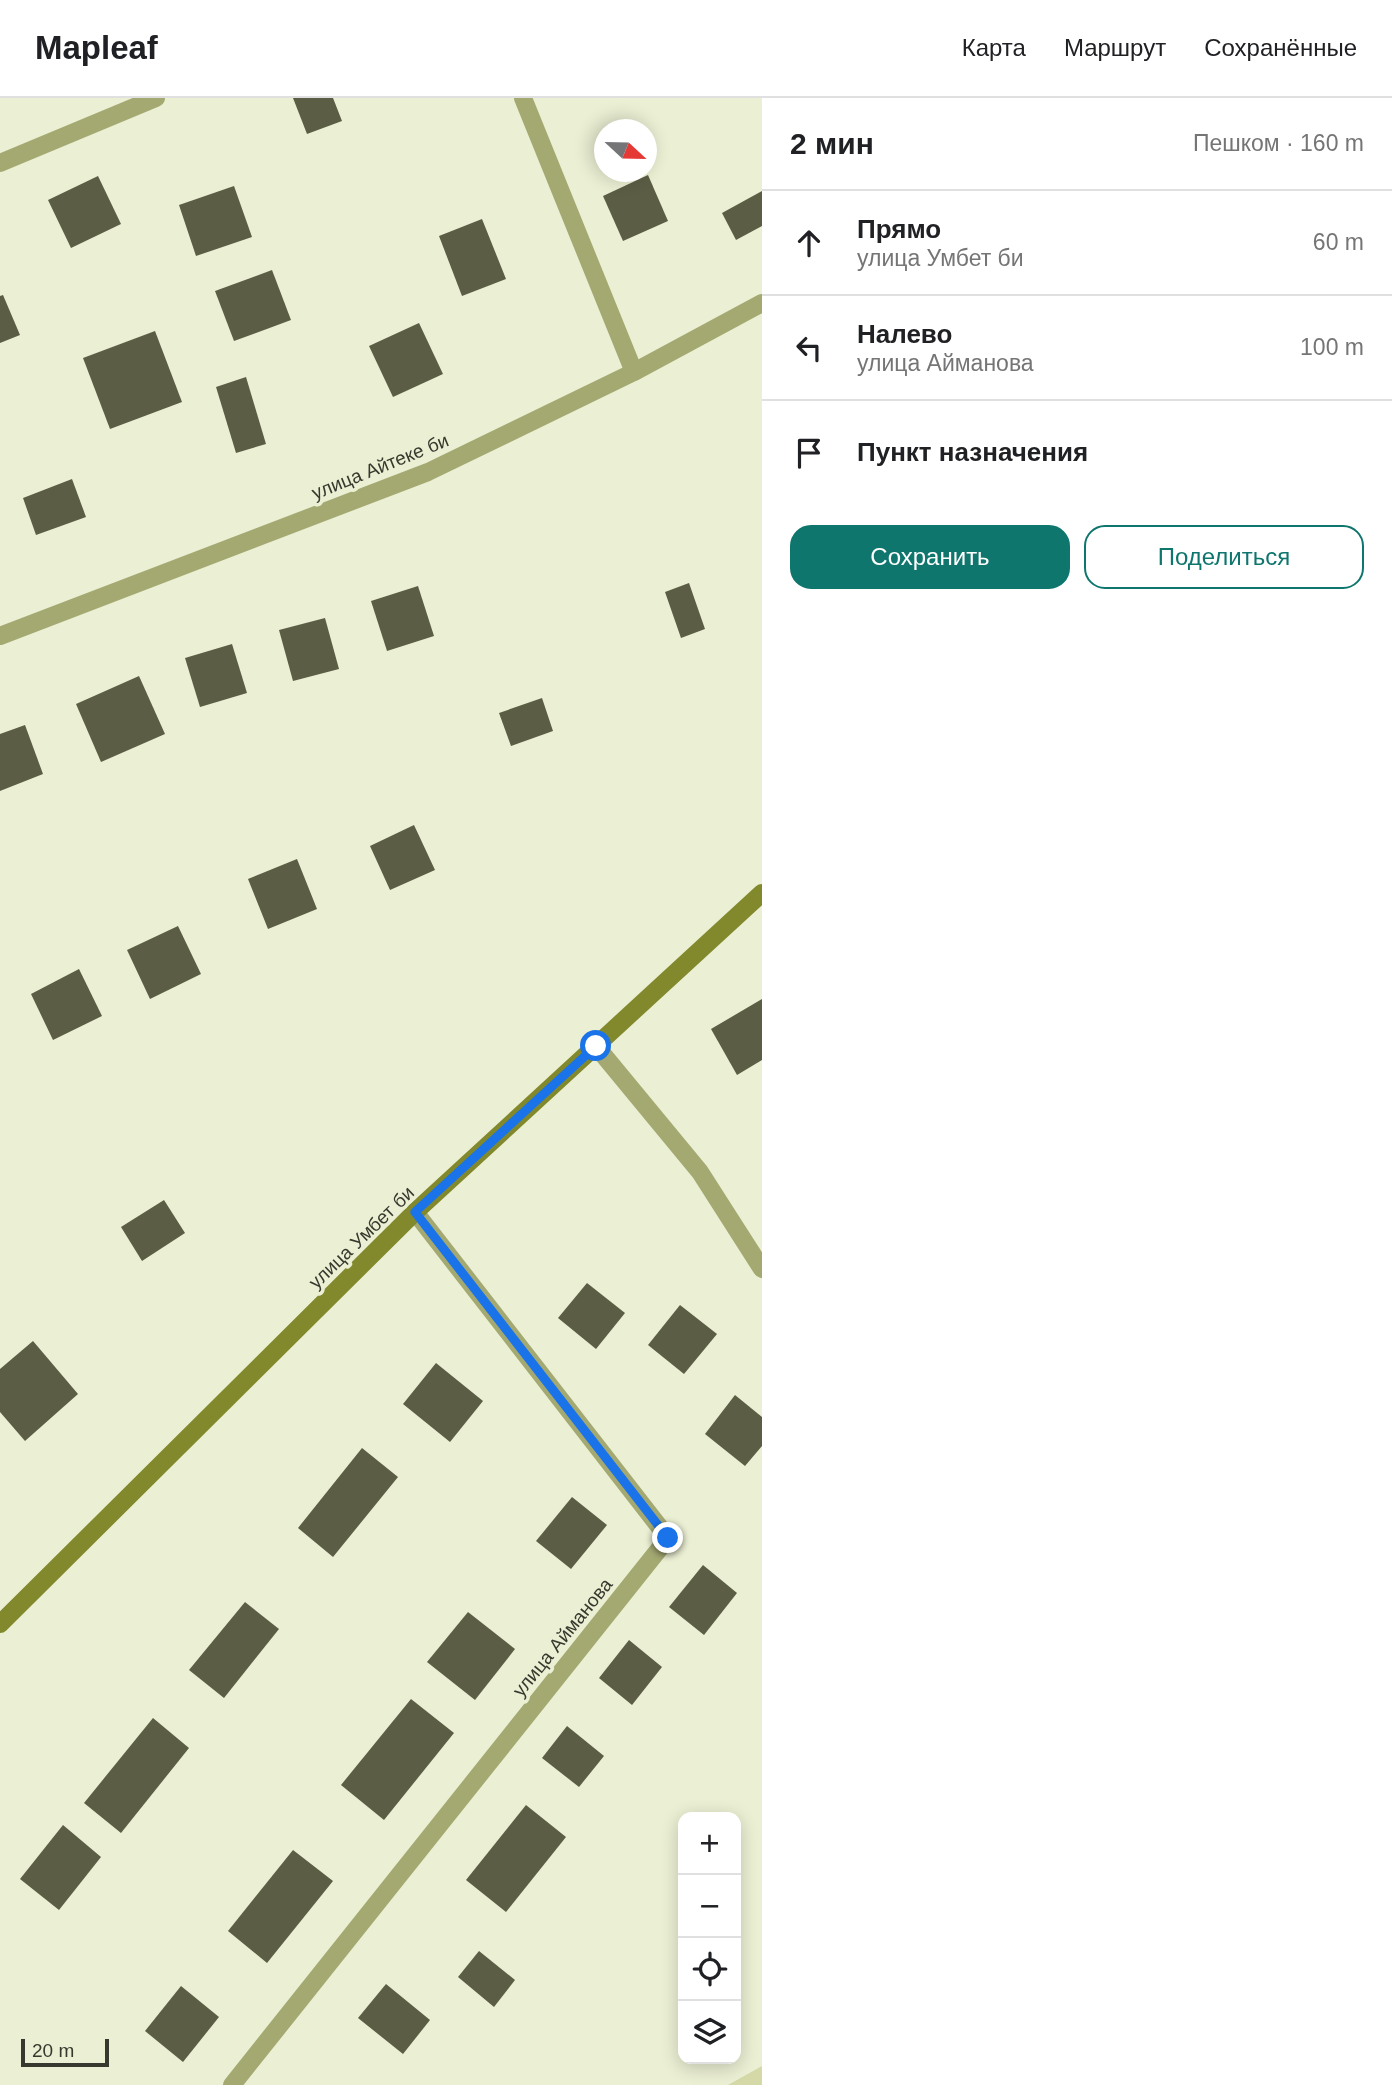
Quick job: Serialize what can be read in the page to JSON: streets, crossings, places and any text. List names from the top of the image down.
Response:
{
  "streets": {
    "street": ["улица Айтеке би", "улица Умбет би", "улица Айманова"]
  },
  "crossings": [
    ["улица Умбет би", "улица Айманова"]
  ],
  "scale_bar": "20 m",
  "north": "right",
  "page": {
    "header": "Mapleaf",
    "nav": ["Карта", "Маршрут", "Сохранённые"],
    "heading": ["2 мин", "Пешком · 160 m"],
    "list": [
      ["Прямо", "улица Умбет би", "60 m"],
      ["Налево", "улица Айманова", "100 m"],
      "Пункт назначения"
    ],
    "buttons": ["Сохранить", "Поделиться"],
    "map_buttons": ["+", "−"],
    "scale": "20 m"
  }
}
